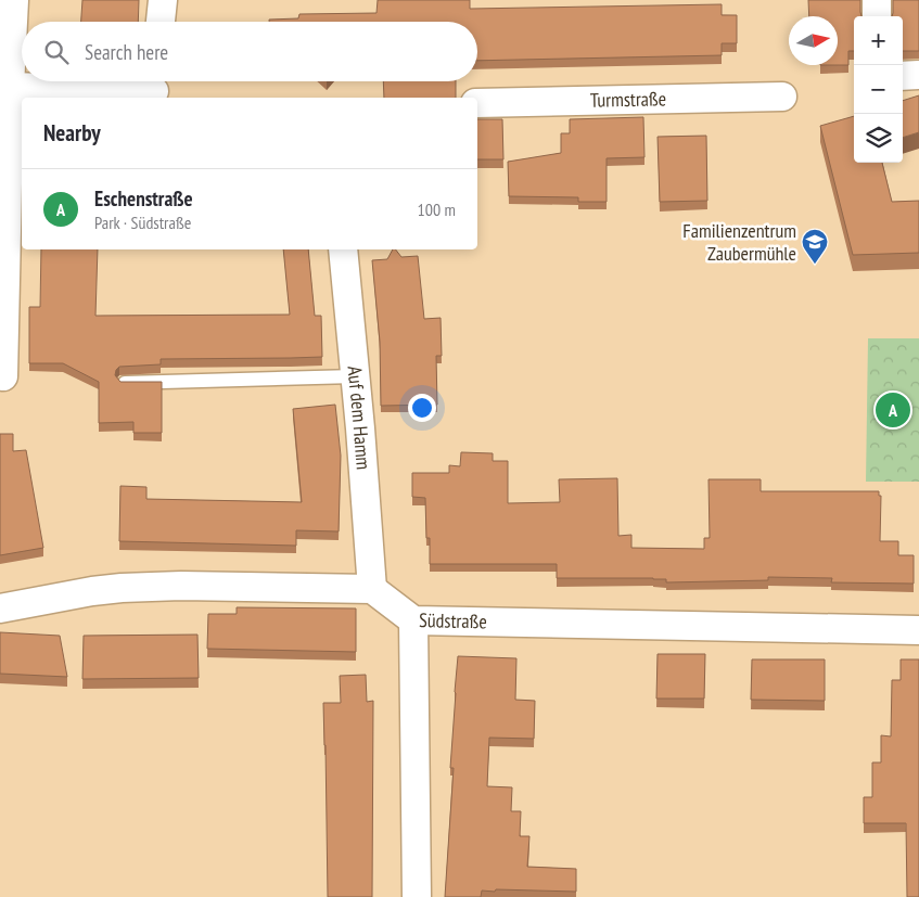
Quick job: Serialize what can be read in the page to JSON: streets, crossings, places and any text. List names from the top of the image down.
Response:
{
  "streets": {
    "street": ["Turmstraße", "Auf dem Hamm", "Südstraße"]
  },
  "crossings": [
    ["Auf dem Hamm", "Südstraße"]
  ],
  "places": {
    "school or university": ["Familienzentrum Zaubermühle"]
  },
  "north": "right",
  "page": {
    "map_buttons": ["+", "−"],
    "search": "Search here",
    "heading": "Nearby",
    "list": [
      {
        "mark": "A",
        "name": "Eschenstraße",
        "note": "Park · Südstraße",
        "value": "100 m"
      }
    ],
    "pins": "A"
  }
}
